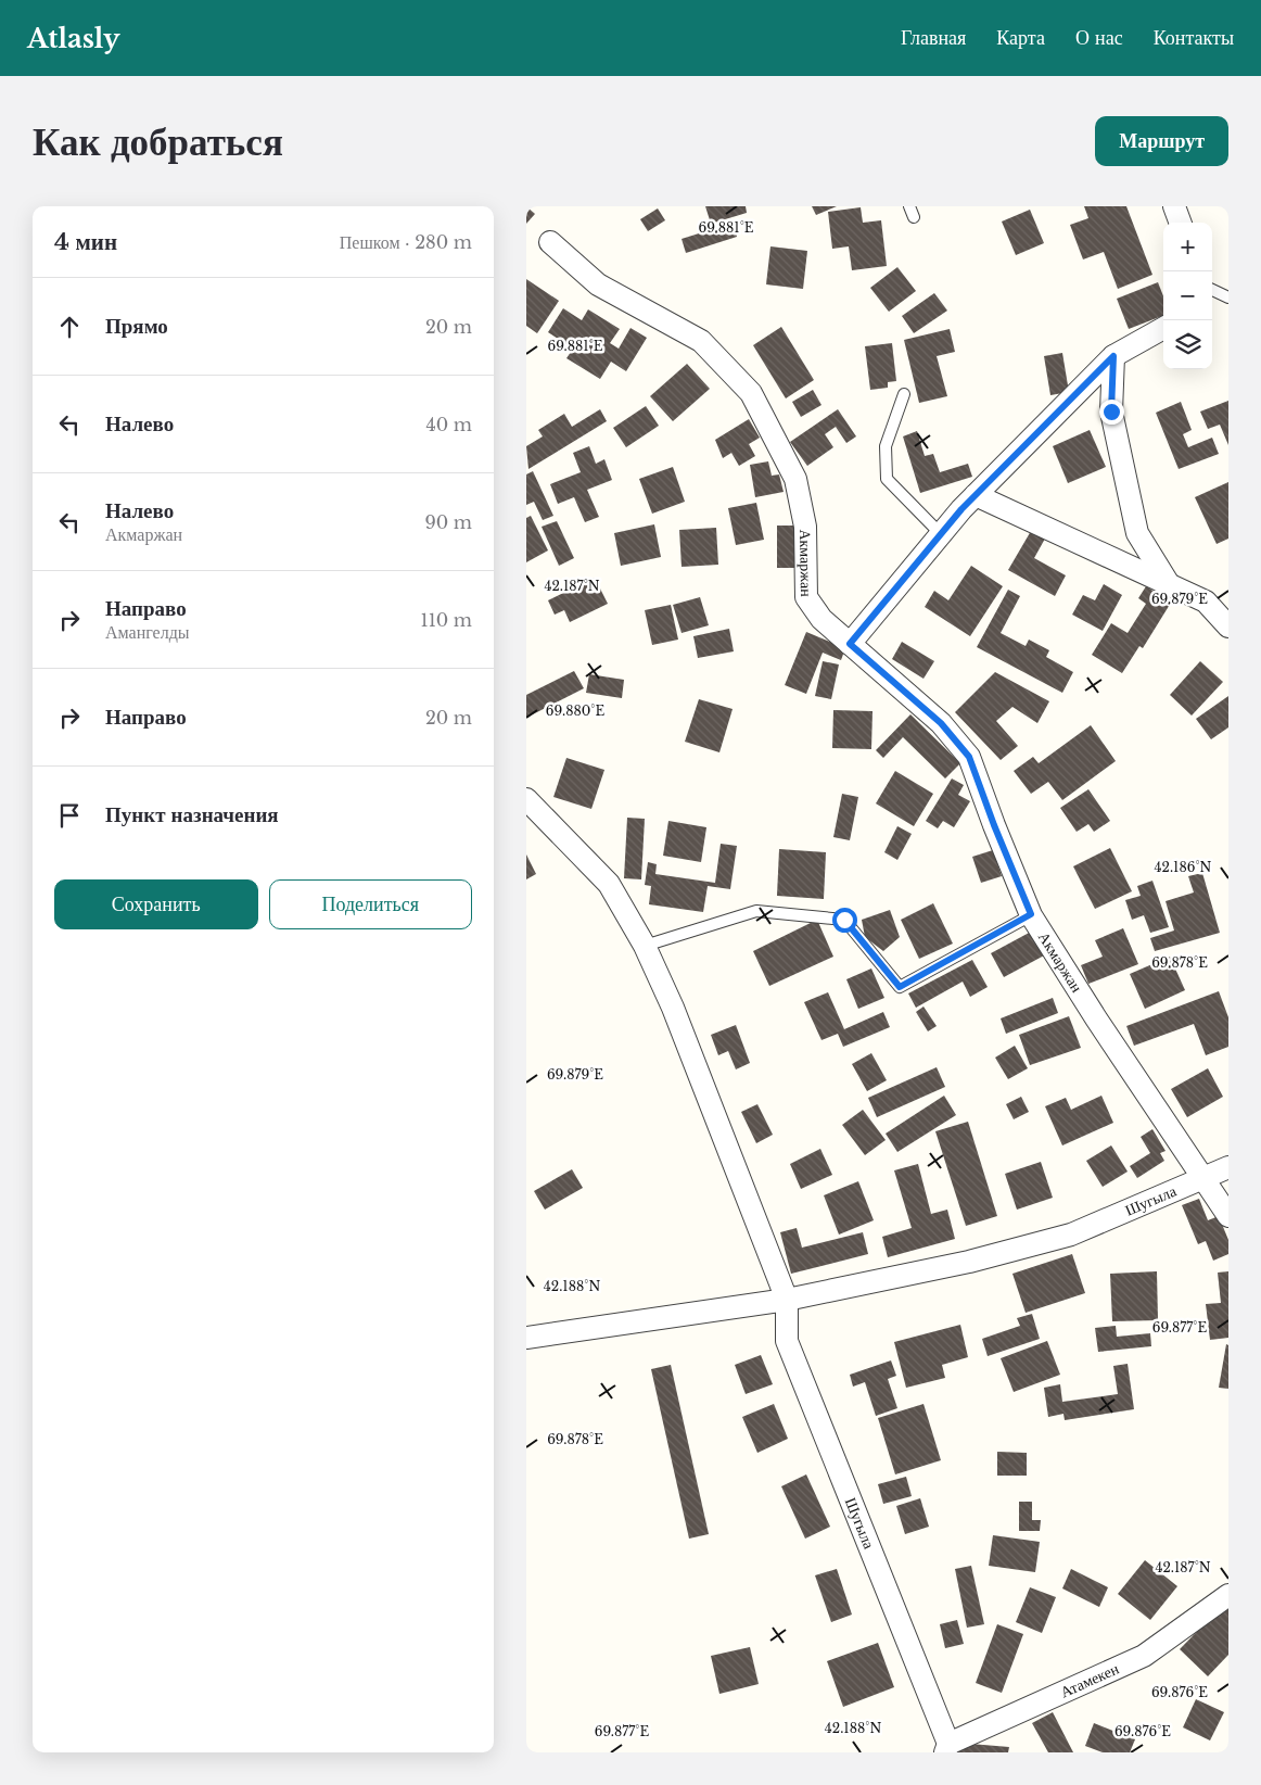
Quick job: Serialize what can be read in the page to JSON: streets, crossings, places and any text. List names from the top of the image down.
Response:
{
  "streets": {
    "street": ["Акмаржан", "Шугыла", "Атамекен"]
  },
  "crossings": [
    ["Акмаржан", "Шугыла"],
    ["Шугыла", "Атамекен"]
  ],
  "page": {
    "header": "Atlasly",
    "nav": [
      "Главная",
      "Карта",
      "О нас",
      "Контакты"
    ],
    "buttons": [
      "Маршрут",
      ["Сохранить", "Поделиться"]
    ],
    "title": "Как добраться",
    "heading": ["4 мин", "Пешком · 280 m"],
    "map_buttons": ["+", "−"],
    "list": [
      ["Прямо", "20 m"],
      ["Налево", "40 m"],
      ["Налево", "Акмаржан", "90 m"],
      ["Направо", "Амангелды", "110 m"],
      ["Направо", "20 m"],
      "Пункт назначения"
    ]
  },
  "coordinates": [
    "69.881°E",
    "42.187°N",
    "69.879°E",
    "69.880°E",
    "42.186°N",
    "69.878°E",
    "42.188°N",
    "69.877°E",
    "69.876°E"
  ]
}
